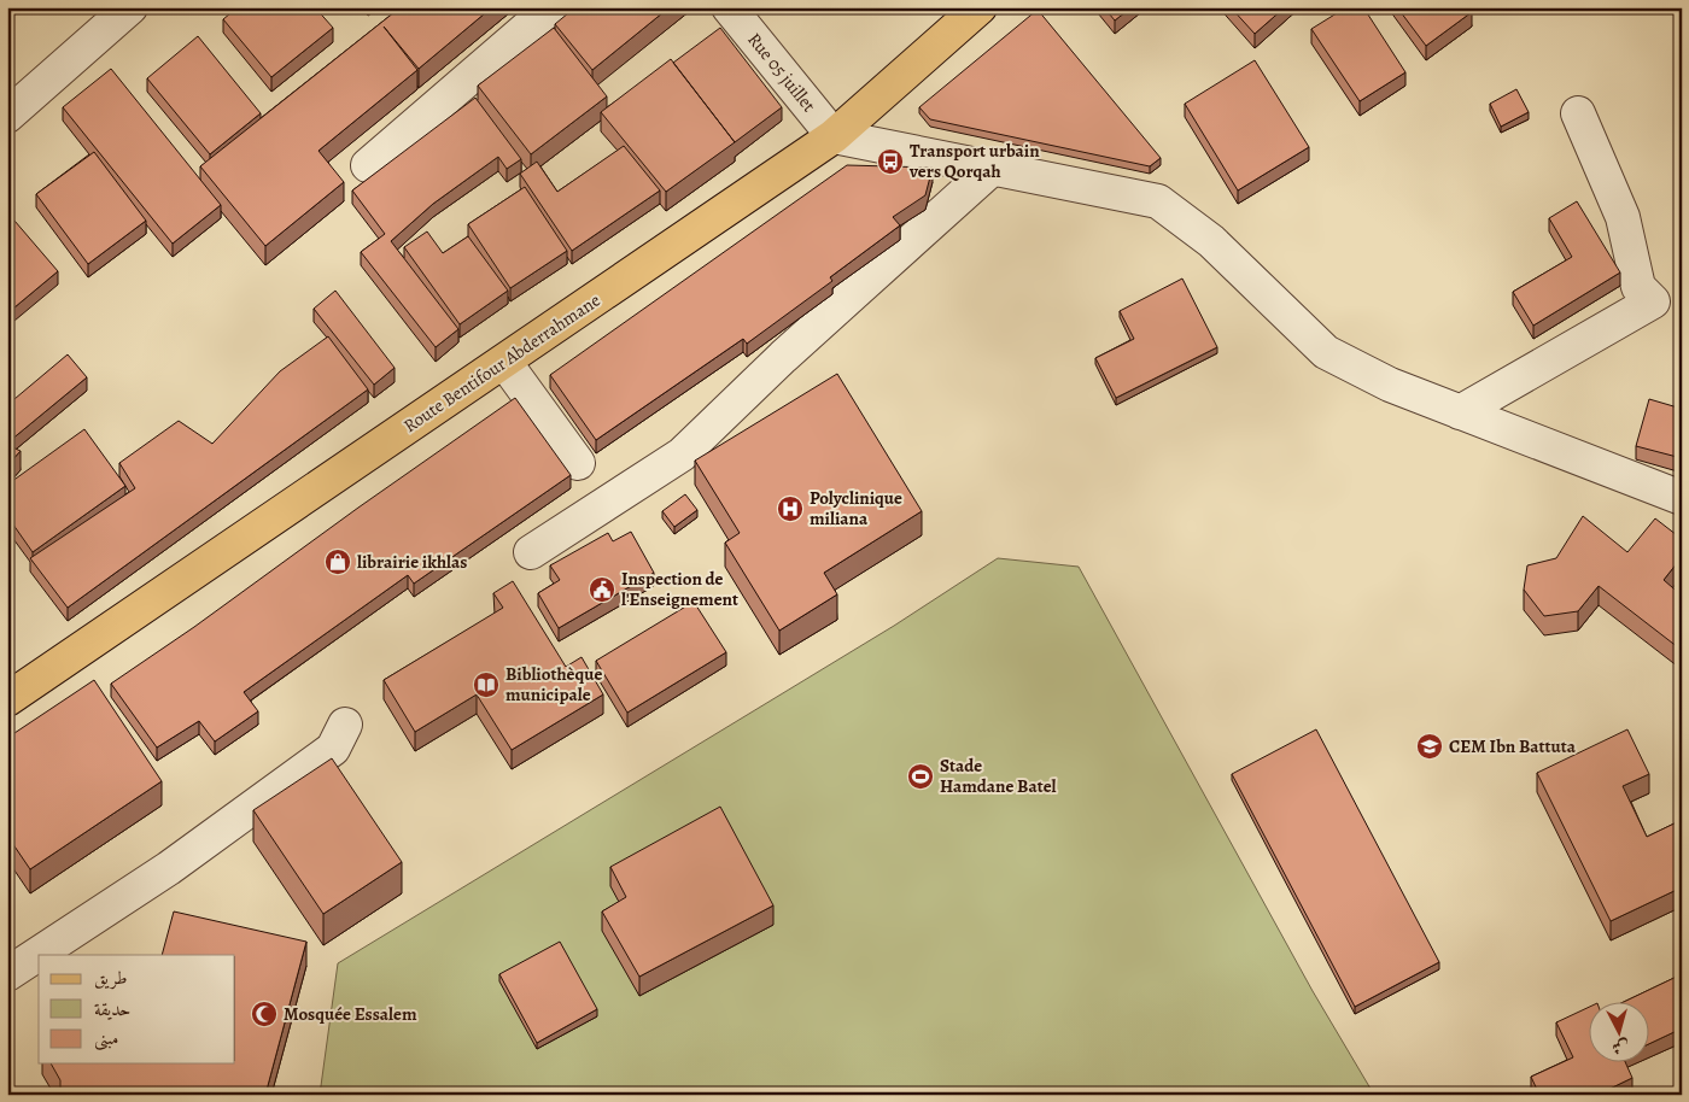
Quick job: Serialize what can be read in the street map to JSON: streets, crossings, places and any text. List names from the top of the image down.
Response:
{
  "streets": {
    "main road": ["Route Bentifour Abderrahmane"],
    "street": ["Rue 05 juillet"]
  },
  "crossings": [
    ["Rue 05 juillet", "Route Bentifour Abderrahmane"]
  ],
  "places": {
    "bus stop": ["Transport urbain vers Qorqah"],
    "hospital": ["Polyclinique miliana"],
    "shop": ["librairie ikhlas"],
    "public building": ["Inspection de l'Enseignement"],
    "library": ["Bibliothèque municipale"],
    "school or university": ["CEM Ibn Battuta"],
    "sports": ["Stade Hamdane Batel"],
    "mosque": ["Mosquée Essalem"]
  },
  "legend": ["طريق", "حديقة", "مبنى"],
  "north": "bottom"
}
